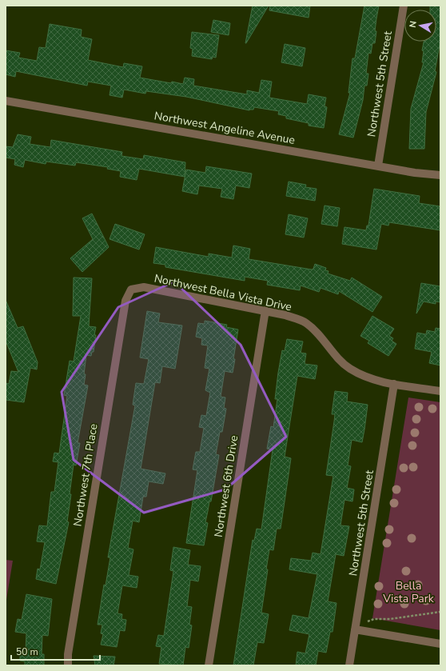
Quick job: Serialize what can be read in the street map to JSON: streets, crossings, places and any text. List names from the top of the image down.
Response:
{
  "streets": {
    "street": [
      "Northwest 5th Street",
      "Northwest Angeline Avenue",
      "Northwest Bella Vista Drive",
      "Northwest 7th Place",
      "Northwest 6th Drive"
    ]
  },
  "crossings": [
    ["Northwest 5th Street", "Northwest Angeline Avenue"],
    ["Northwest 5th Street", "Northwest Bella Vista Drive"],
    ["Northwest Bella Vista Drive", "Northwest 7th Place"],
    ["Northwest Bella Vista Drive", "Northwest 6th Drive"]
  ],
  "parks": ["Bella Vista Park"],
  "scale_bar": "50 m",
  "north": "left"
}
